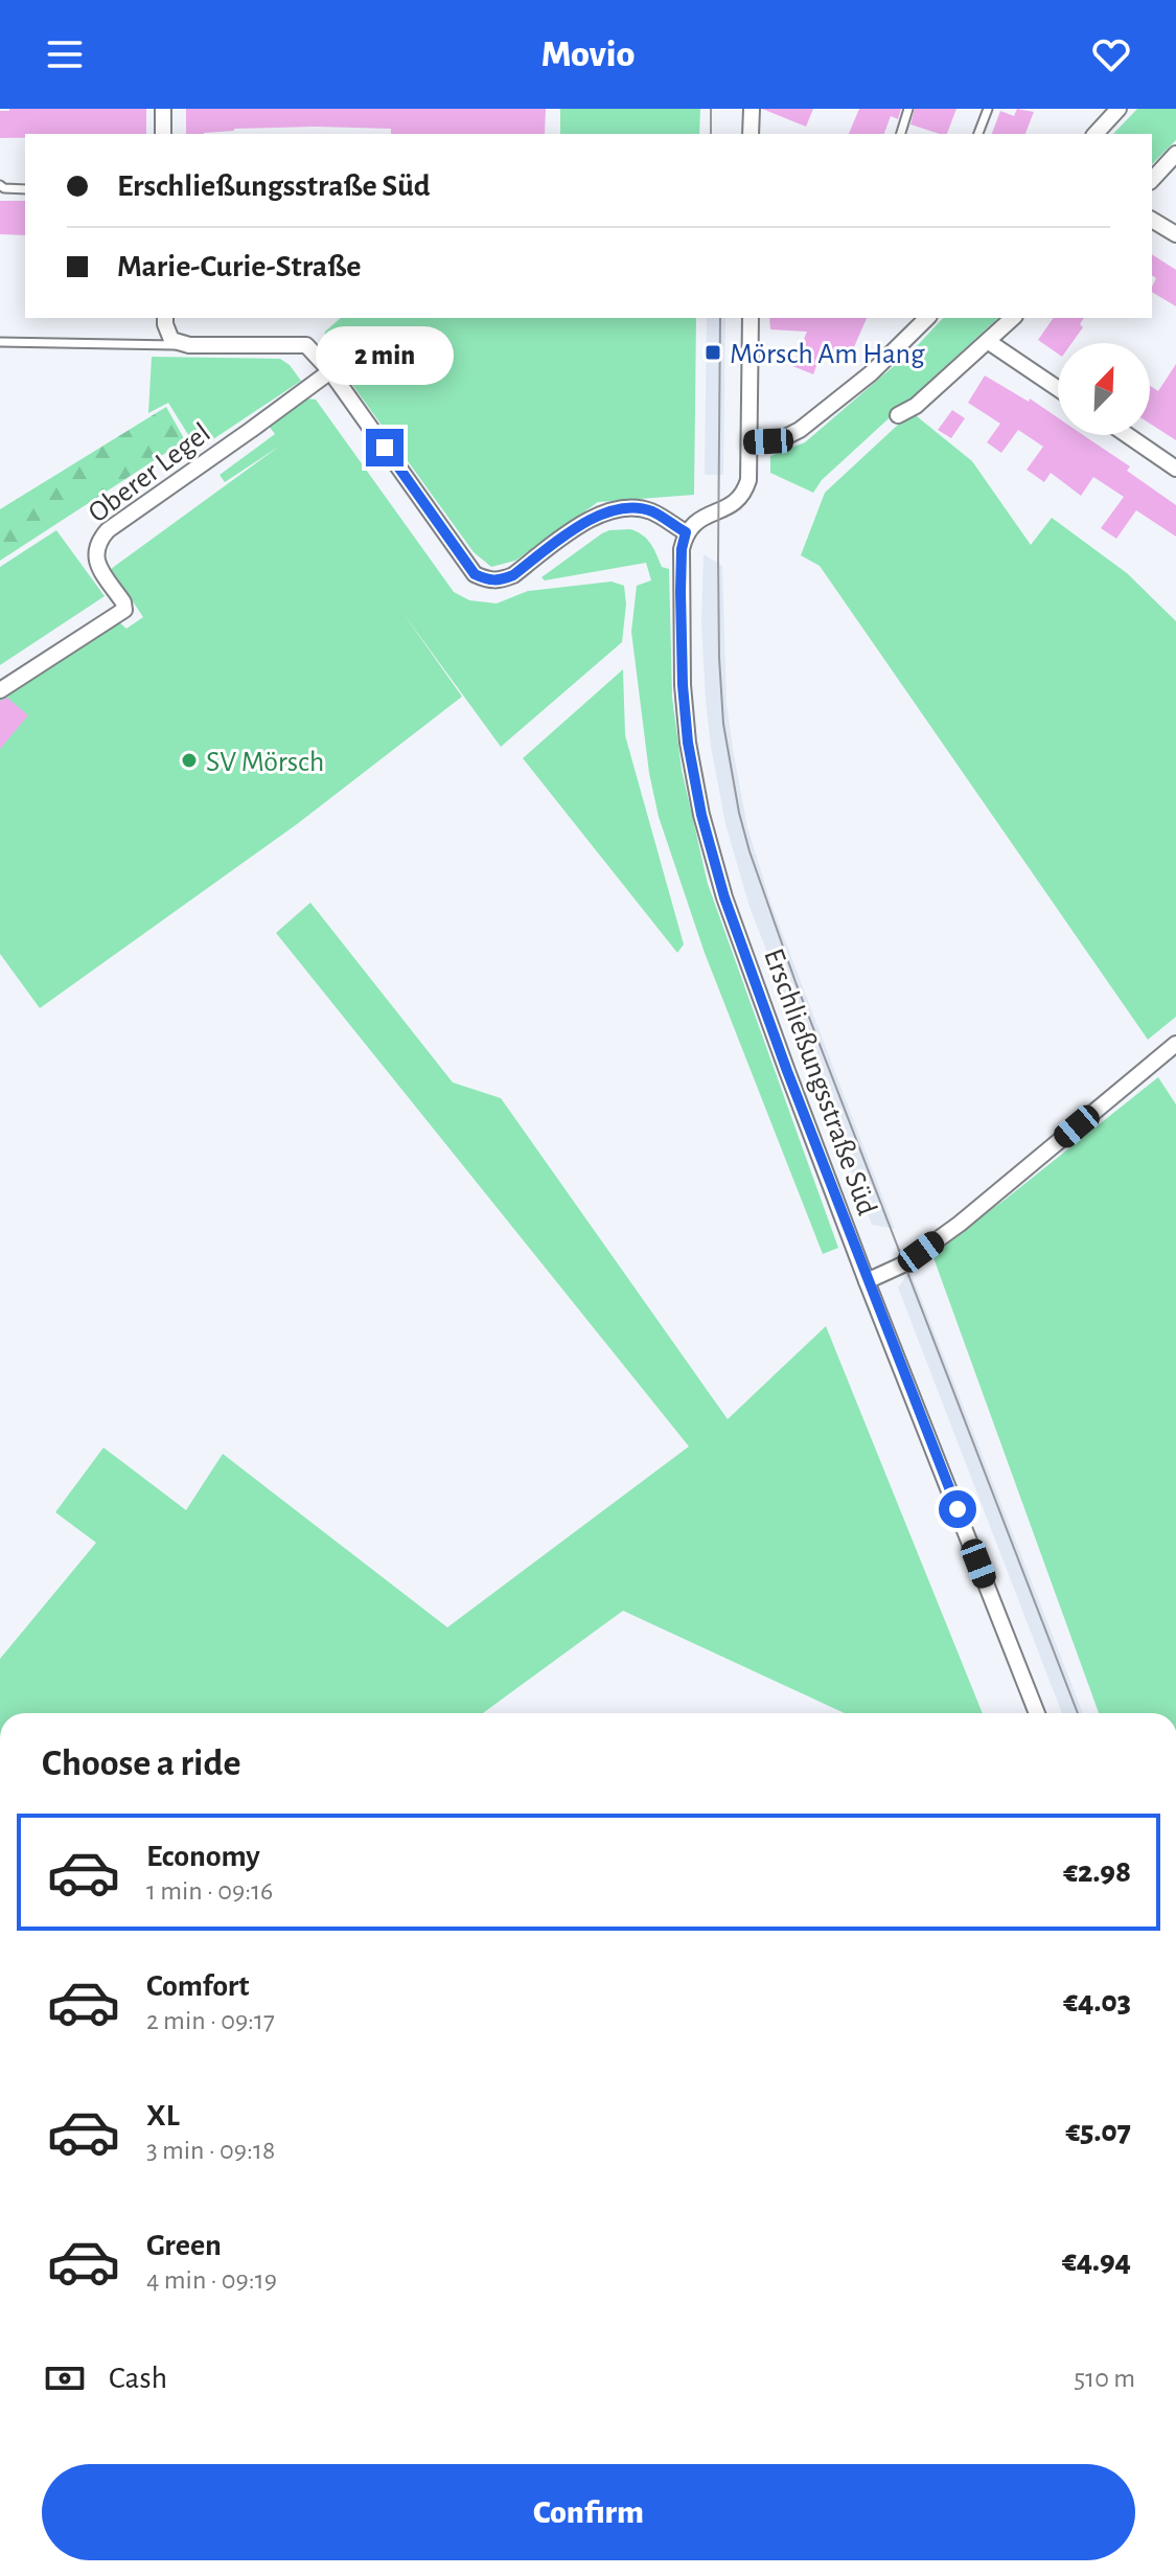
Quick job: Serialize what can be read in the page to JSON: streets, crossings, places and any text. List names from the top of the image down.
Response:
{
  "streets": {
    "street": ["Oberer Legel", "Erschließungsstraße Süd"]
  },
  "places": {
    "transit": ["Mörsch Am Hang"],
    "other": ["SV Mörsch"]
  },
  "north": "top right",
  "page": {
    "header": "Movio",
    "banner": ["Erschließungsstraße Süd", "Marie-Curie-Straße"],
    "bubble": "2 min",
    "heading": "Choose a ride",
    "list": [
      {
        "name": "Economy",
        "note": "1 min · 09:16",
        "value": "€2.98"
      },
      {
        "name": "Comfort",
        "note": "2 min · 09:17",
        "value": "€4.03"
      },
      {
        "name": "XL",
        "note": "3 min · 09:18",
        "value": "€5.07"
      },
      {
        "name": "Green",
        "note": "4 min · 09:19",
        "value": "€4.94"
      }
    ],
    "pay": ["Cash", "510 m"],
    "buttons": "Confirm"
  }
}
